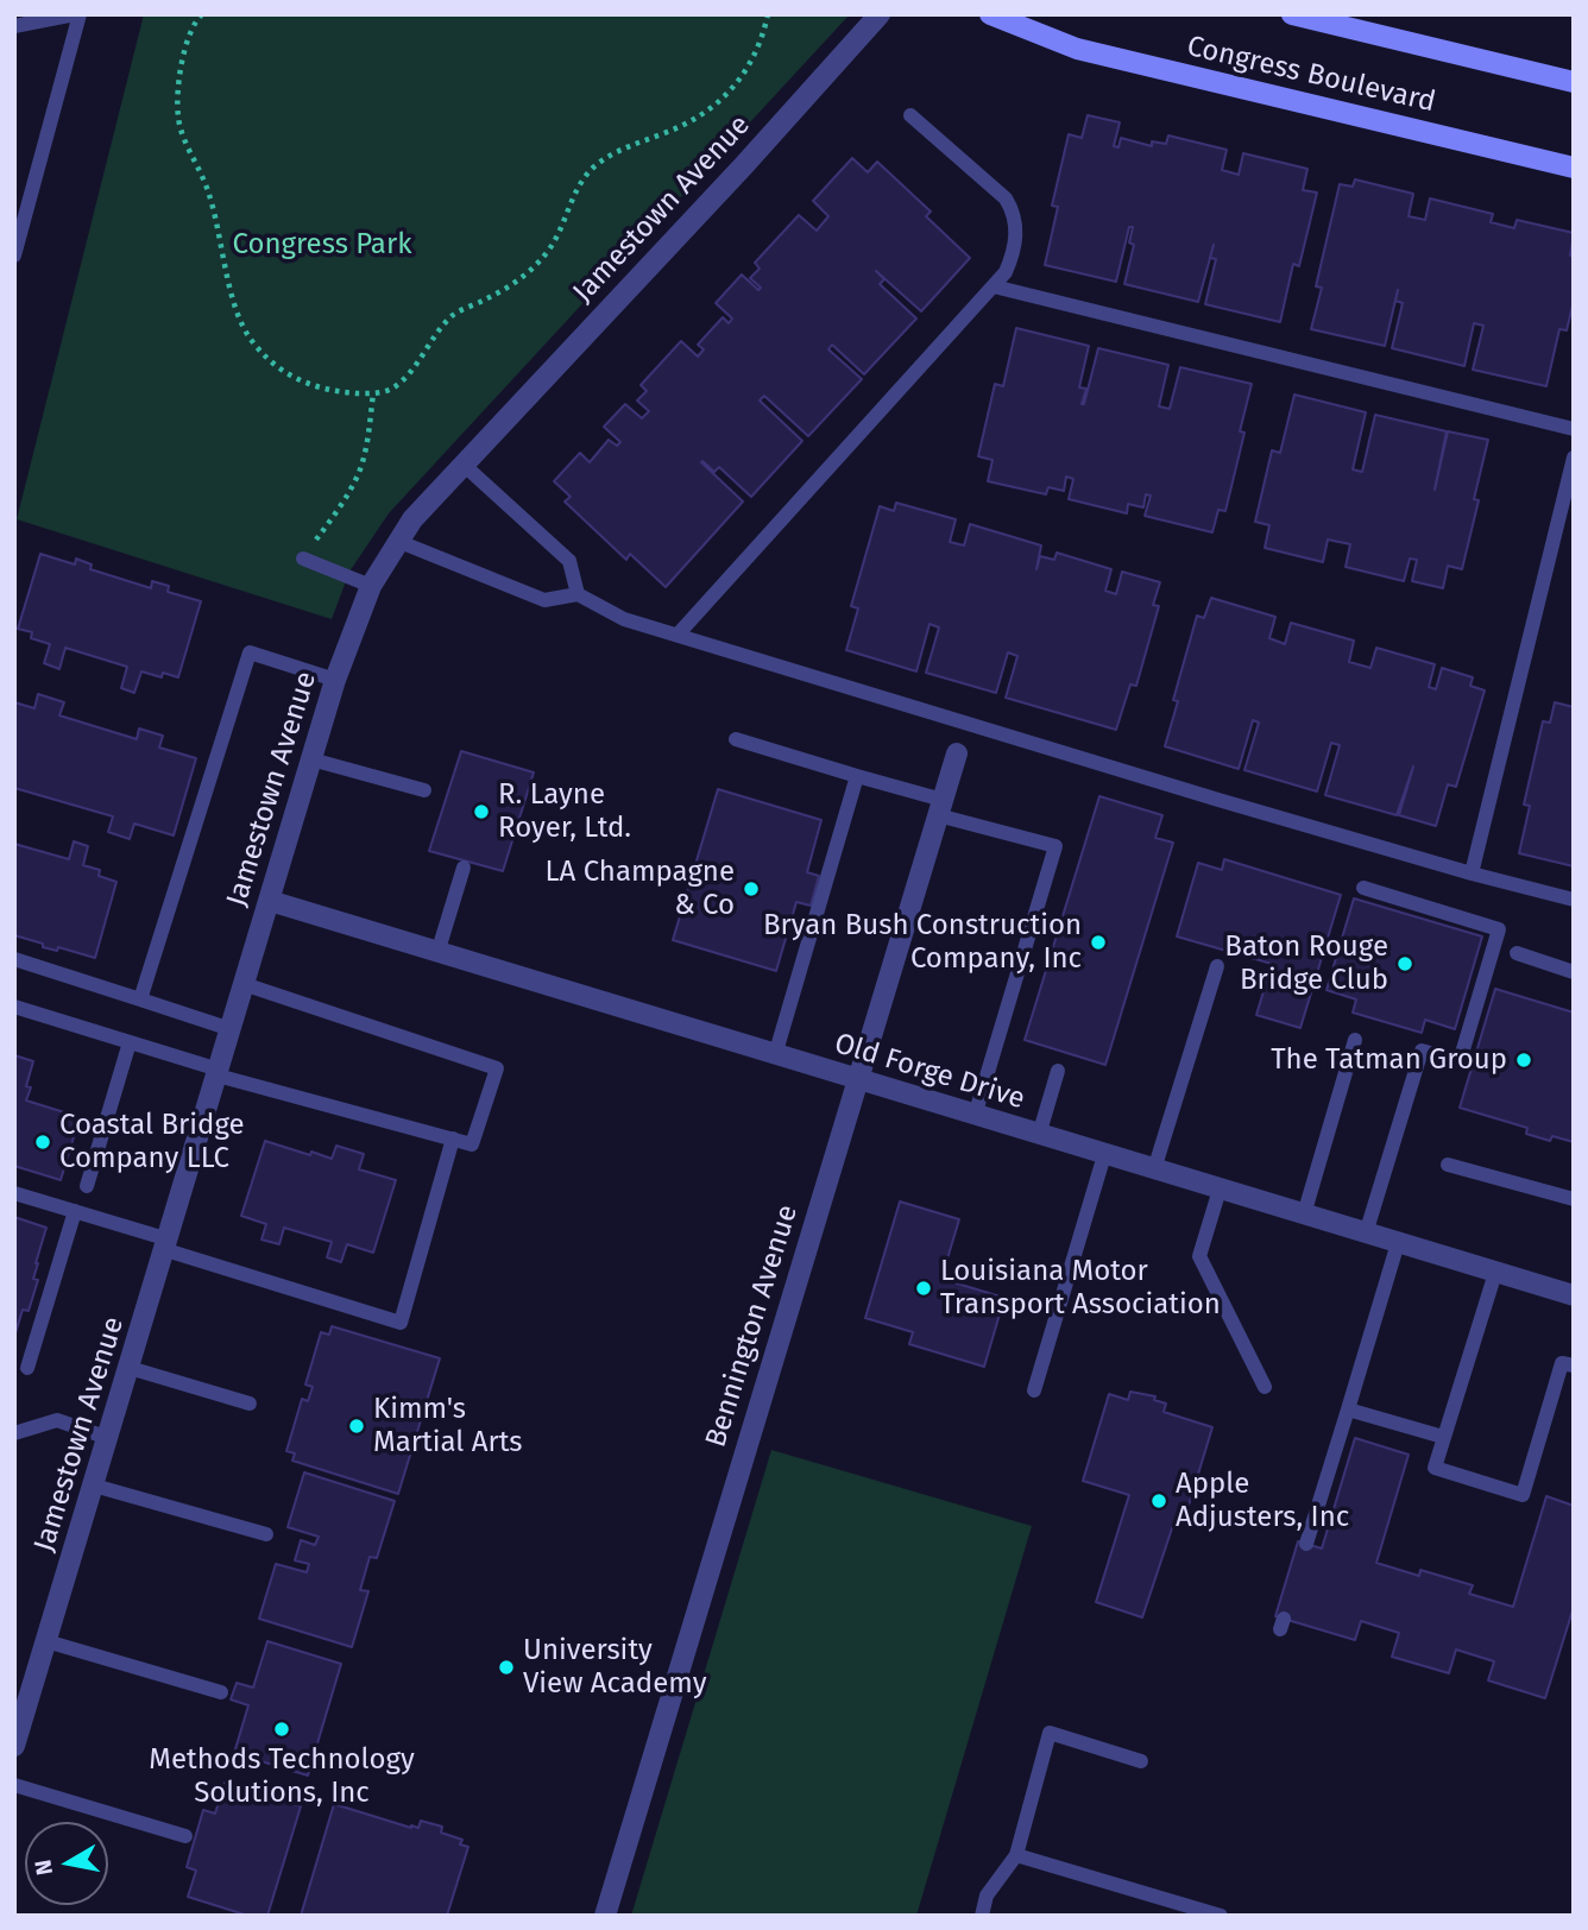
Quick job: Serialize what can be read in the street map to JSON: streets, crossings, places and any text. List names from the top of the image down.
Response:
{
  "streets": {
    "street": [
      "Congress Boulevard",
      "Jamestown Avenue",
      "Old Forge Drive",
      "Bennington Avenue"
    ]
  },
  "crossings": [
    ["Jamestown Avenue", "Old Forge Drive"],
    ["Old Forge Drive", "Bennington Avenue"]
  ],
  "parks": ["Congress Park"],
  "places": [
    "R. Layne Royer, Ltd.",
    "LA Champagne & Co",
    "Bryan Bush Construction Company, Inc",
    "Baton Rouge Bridge Club",
    "The Tatman Group",
    "Coastal Bridge Company LLC",
    "Louisiana Motor Transport Association",
    "Kimm's Martial Arts",
    "Apple Adjusters, Inc",
    "University View Academy",
    "Methods Technology Solutions, Inc"
  ],
  "north": "left"
}
